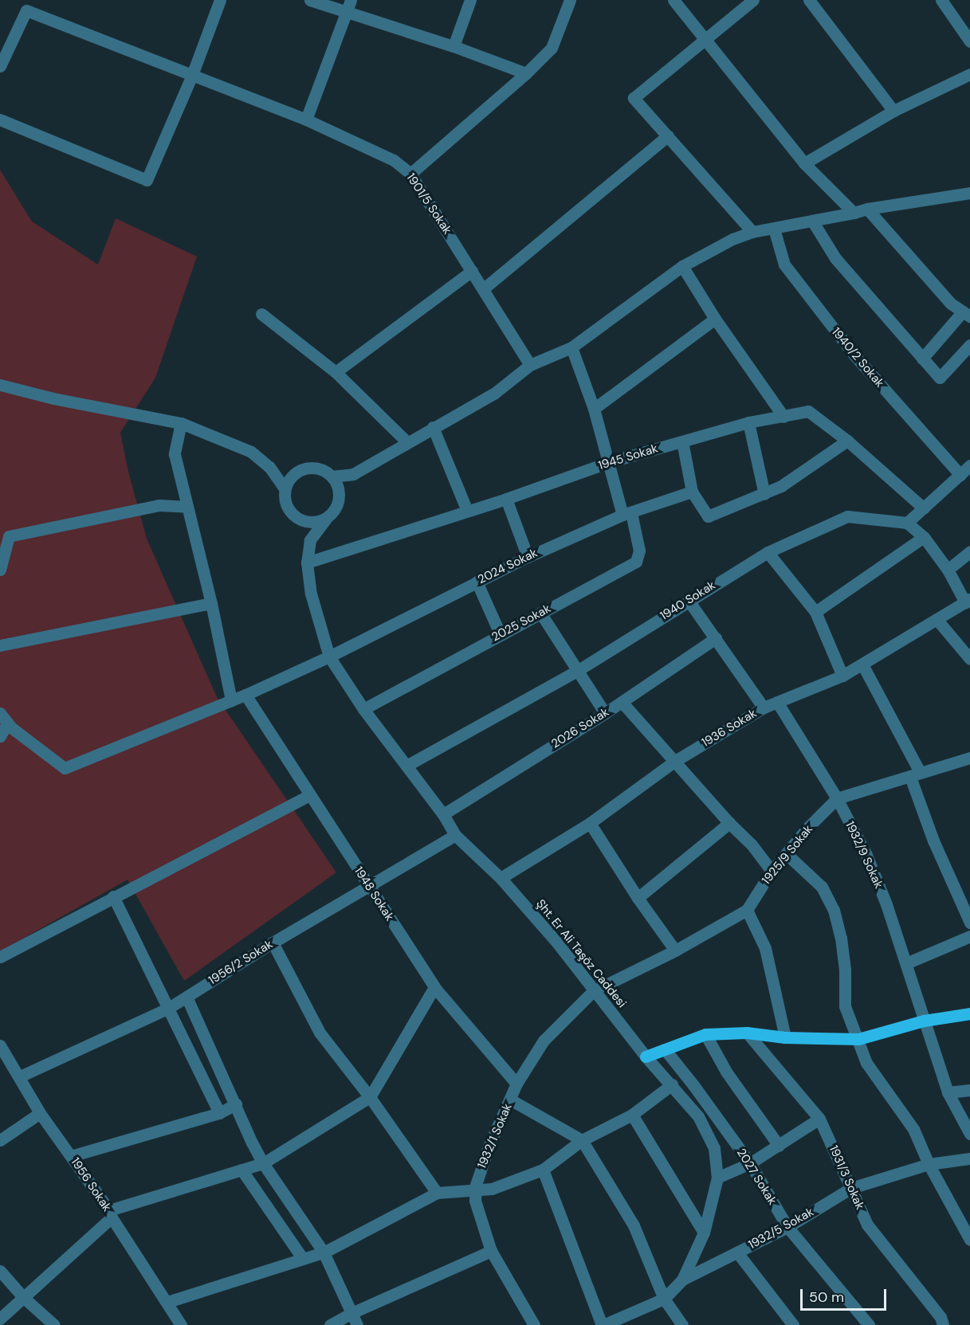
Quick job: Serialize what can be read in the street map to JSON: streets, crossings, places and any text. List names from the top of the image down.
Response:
{
  "streets": {
    "street": [
      "1901/5 Sokak",
      "1940/2 Sokak",
      "1945 Sokak",
      "2024 Sokak",
      "1940 Sokak",
      "2025 Sokak",
      "2026 Sokak",
      "1936 Sokak",
      "1925/9 Sokak",
      "1932/9 Sokak",
      "1948 Sokak",
      "Şht. Er Ali Taşöz Caddesi",
      "1956/2 Sokak",
      "1932/1 Sokak",
      "2027 Sokak",
      "1931/3 Sokak",
      "1956 Sokak",
      "1932/5 Sokak"
    ]
  },
  "crossings": [
    ["1945 Sokak", "2025 Sokak"],
    ["1945 Sokak", "Şht. Er Ali Taşöz Caddesi"],
    ["2024 Sokak", "2025 Sokak"],
    ["2024 Sokak", "1948 Sokak"],
    ["2024 Sokak", "Şht. Er Ali Taşöz Caddesi"],
    ["1940 Sokak", "Şht. Er Ali Taşöz Caddesi"],
    ["2025 Sokak", "Şht. Er Ali Taşöz Caddesi"],
    ["2026 Sokak", "Şht. Er Ali Taşöz Caddesi"],
    ["1936 Sokak", "1932/9 Sokak"],
    ["1936 Sokak", "Şht. Er Ali Taşöz Caddesi"],
    ["1925/9 Sokak", "1932/9 Sokak"],
    ["1925/9 Sokak", "Şht. Er Ali Taşöz Caddesi"],
    ["1925/9 Sokak", "1932/1 Sokak"],
    ["1948 Sokak", "1956/2 Sokak"],
    ["1948 Sokak", "1932/1 Sokak"],
    ["Şht. Er Ali Taşöz Caddesi", "1956/2 Sokak"],
    ["Şht. Er Ali Taşöz Caddesi", "1932/1 Sokak"],
    ["1956/2 Sokak", "1956 Sokak"],
    ["2027 Sokak", "1932/5 Sokak"],
    ["1931/3 Sokak", "1932/5 Sokak"]
  ],
  "scale_bar": "50 m"
}
